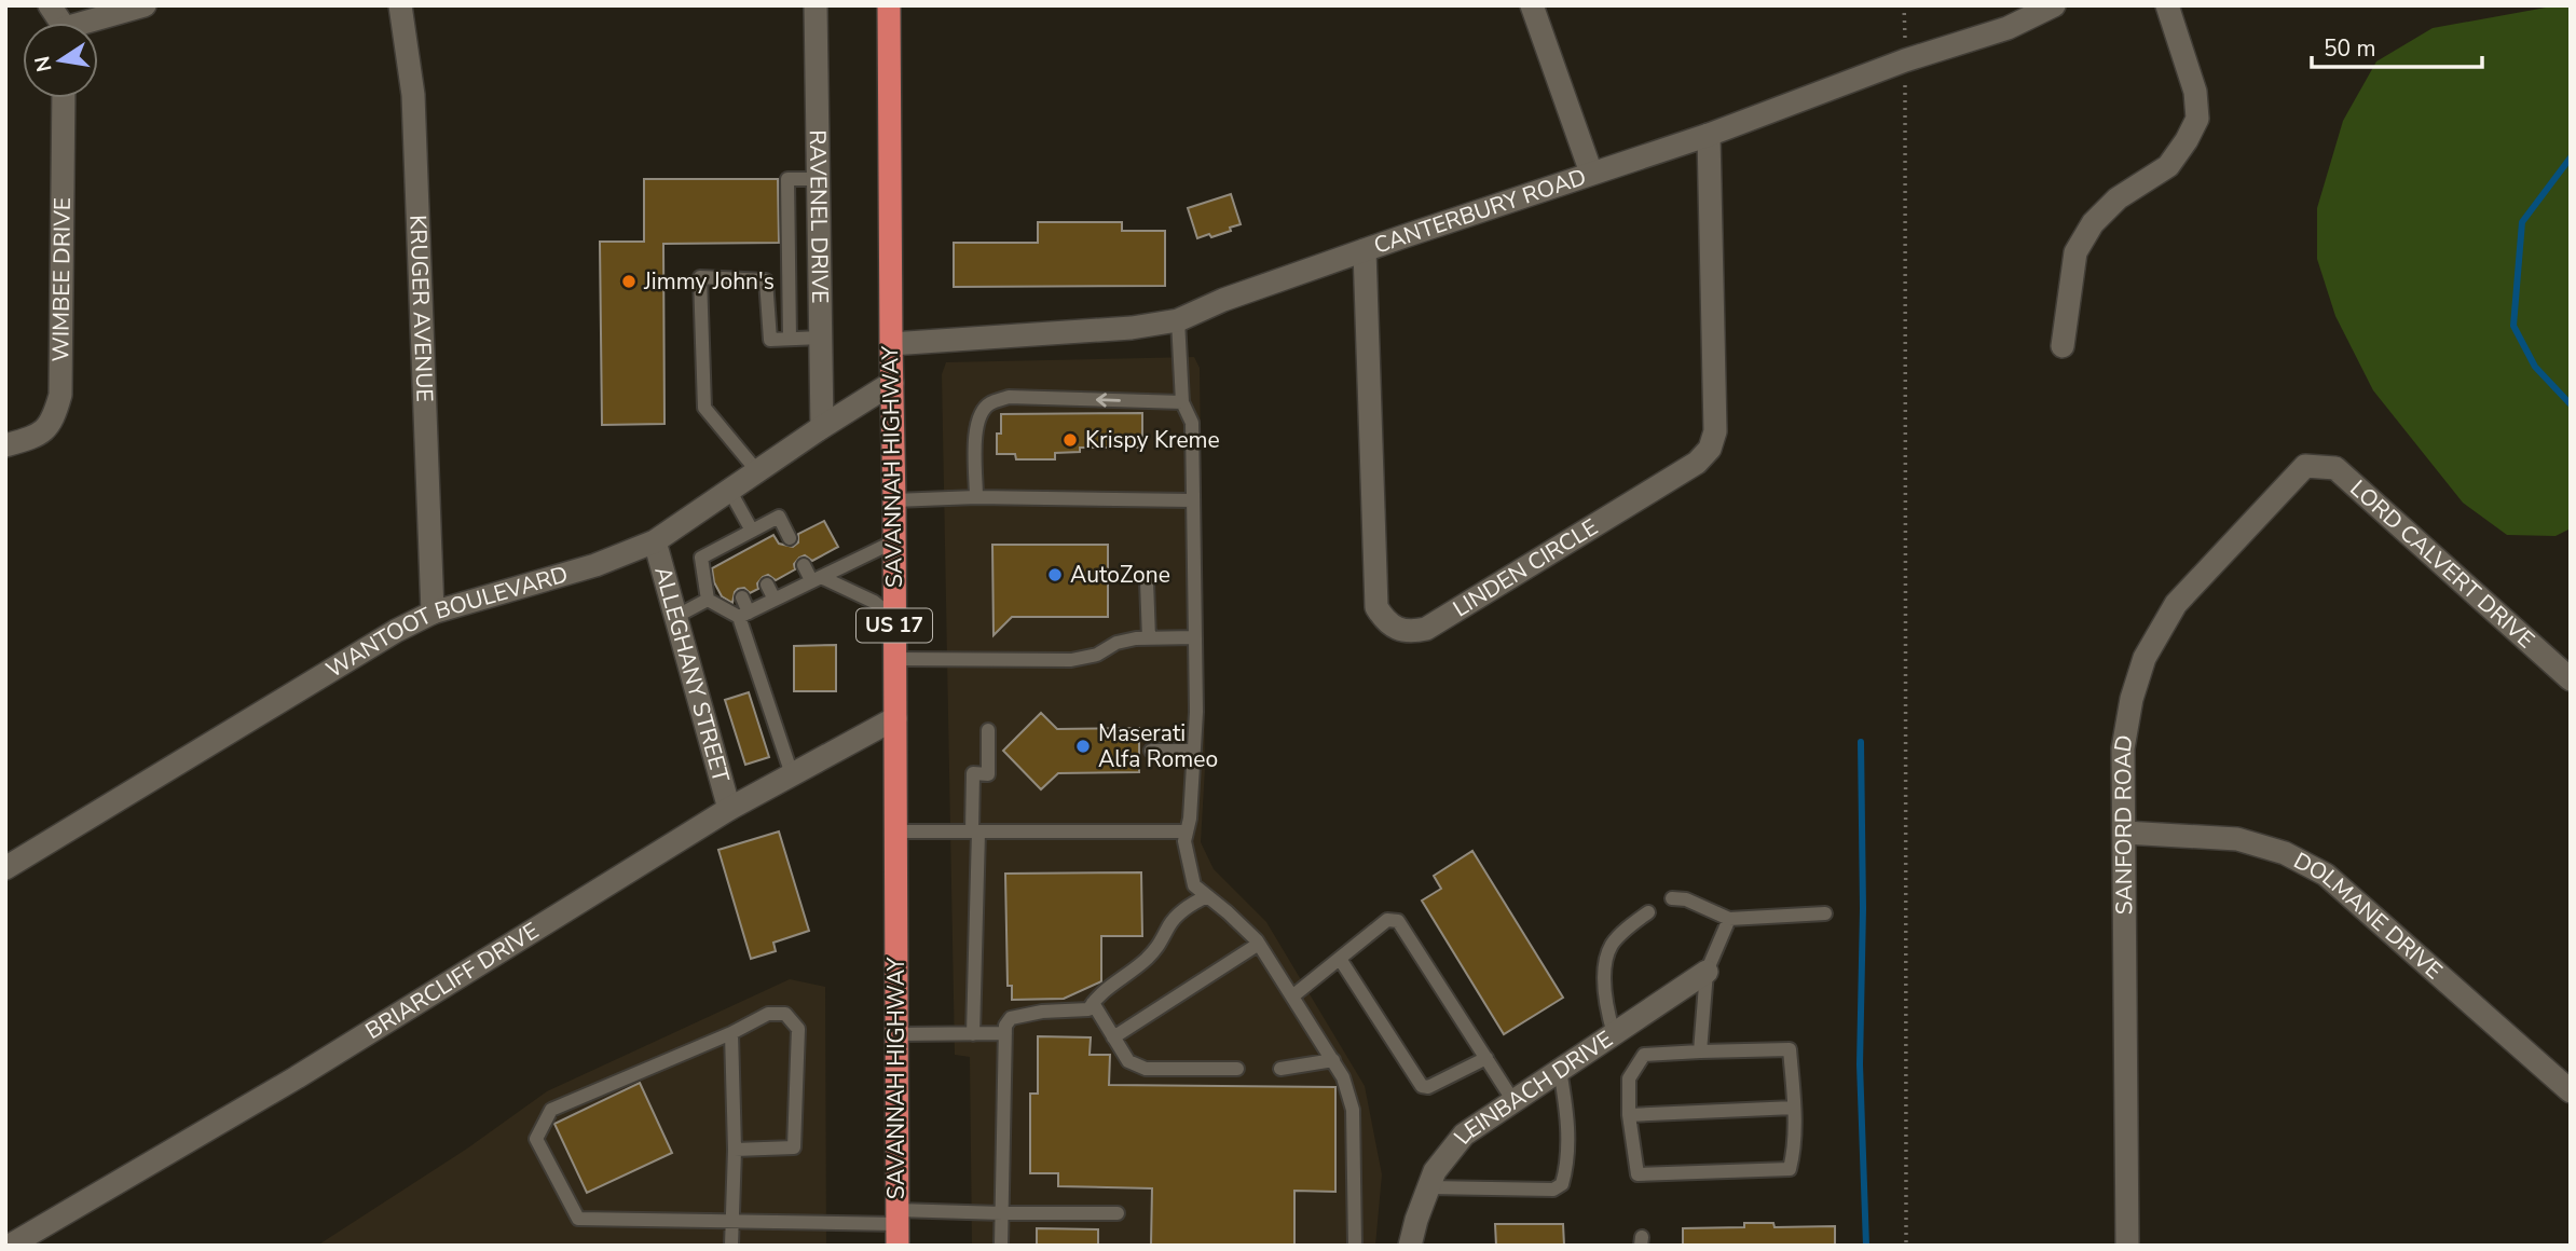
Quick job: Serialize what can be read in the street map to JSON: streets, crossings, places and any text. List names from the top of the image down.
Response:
{
  "streets": {
    "highway": ["SAVANNAH HIGHWAY", "US 17"],
    "street": [
      "CANTERBURY ROAD",
      "RAVENEL DRIVE",
      "WIMBEE DRIVE",
      "KRUGER AVENUE",
      "LORD CALVERT DRIVE",
      "LINDEN CIRCLE",
      "WANTOOT BOULEVARD",
      "ALLEGHANY STREET",
      "SANFORD ROAD",
      "DOLMANE DRIVE",
      "BRIARCLIFF DRIVE",
      "LEINBACH DRIVE"
    ]
  },
  "crossings": [
    ["CANTERBURY ROAD", "SAVANNAH HIGHWAY"],
    ["CANTERBURY ROAD", "LINDEN CIRCLE"],
    ["RAVENEL DRIVE", "WANTOOT BOULEVARD"],
    ["KRUGER AVENUE", "WANTOOT BOULEVARD"],
    ["SAVANNAH HIGHWAY", "WANTOOT BOULEVARD"],
    ["SAVANNAH HIGHWAY", "BRIARCLIFF DRIVE"],
    ["LORD CALVERT DRIVE", "SANFORD ROAD"],
    ["WANTOOT BOULEVARD", "ALLEGHANY STREET"],
    ["ALLEGHANY STREET", "BRIARCLIFF DRIVE"],
    ["SANFORD ROAD", "DOLMANE DRIVE"]
  ],
  "places": [
    "Jimmy John's",
    "Krispy Kreme",
    "AutoZone",
    "Maserati Alfa Romeo"
  ],
  "scale_bar": "50 m",
  "north": "left"
}
